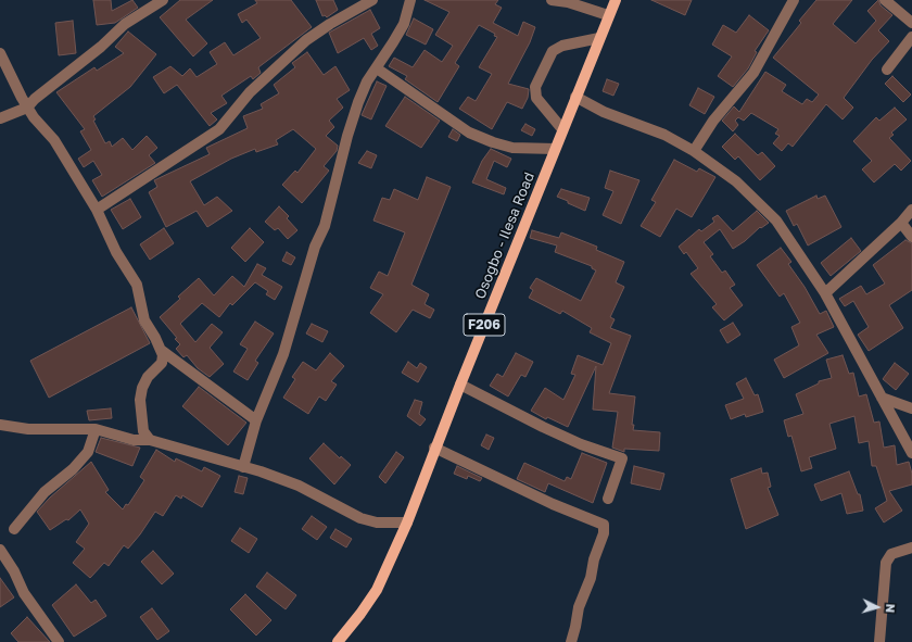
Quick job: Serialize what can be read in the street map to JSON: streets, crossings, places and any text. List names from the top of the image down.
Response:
{
  "streets": {
    "main road": ["Osogbo - Ilesa Road", "F206"]
  },
  "north": "right"
}
